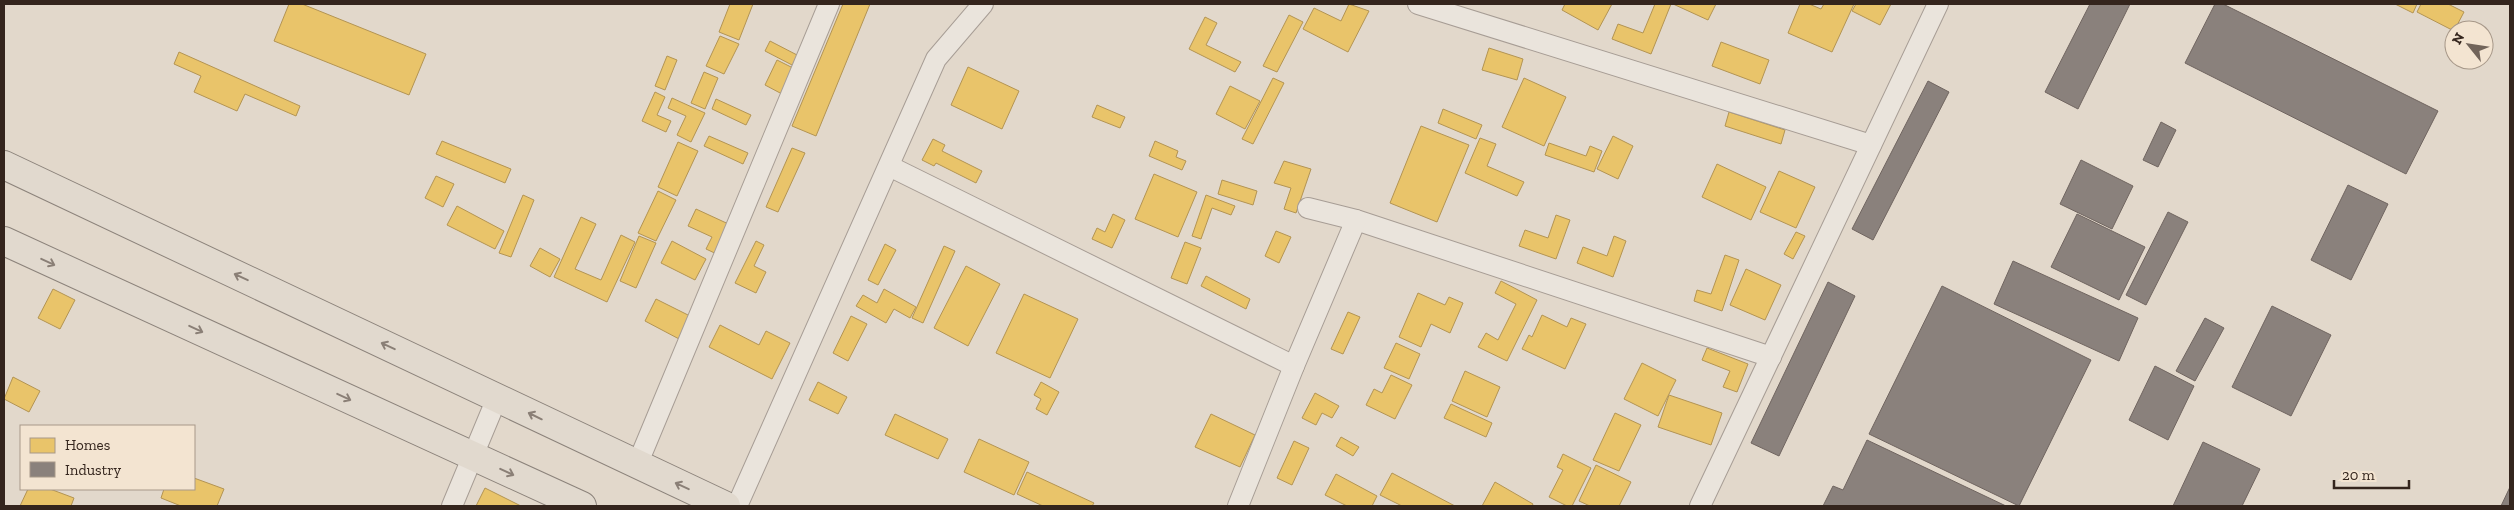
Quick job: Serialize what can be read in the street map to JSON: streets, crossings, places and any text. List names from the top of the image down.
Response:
{
  "legend": ["Homes", "Industry"],
  "scale_bar": "20 m",
  "north": "top left"
}
